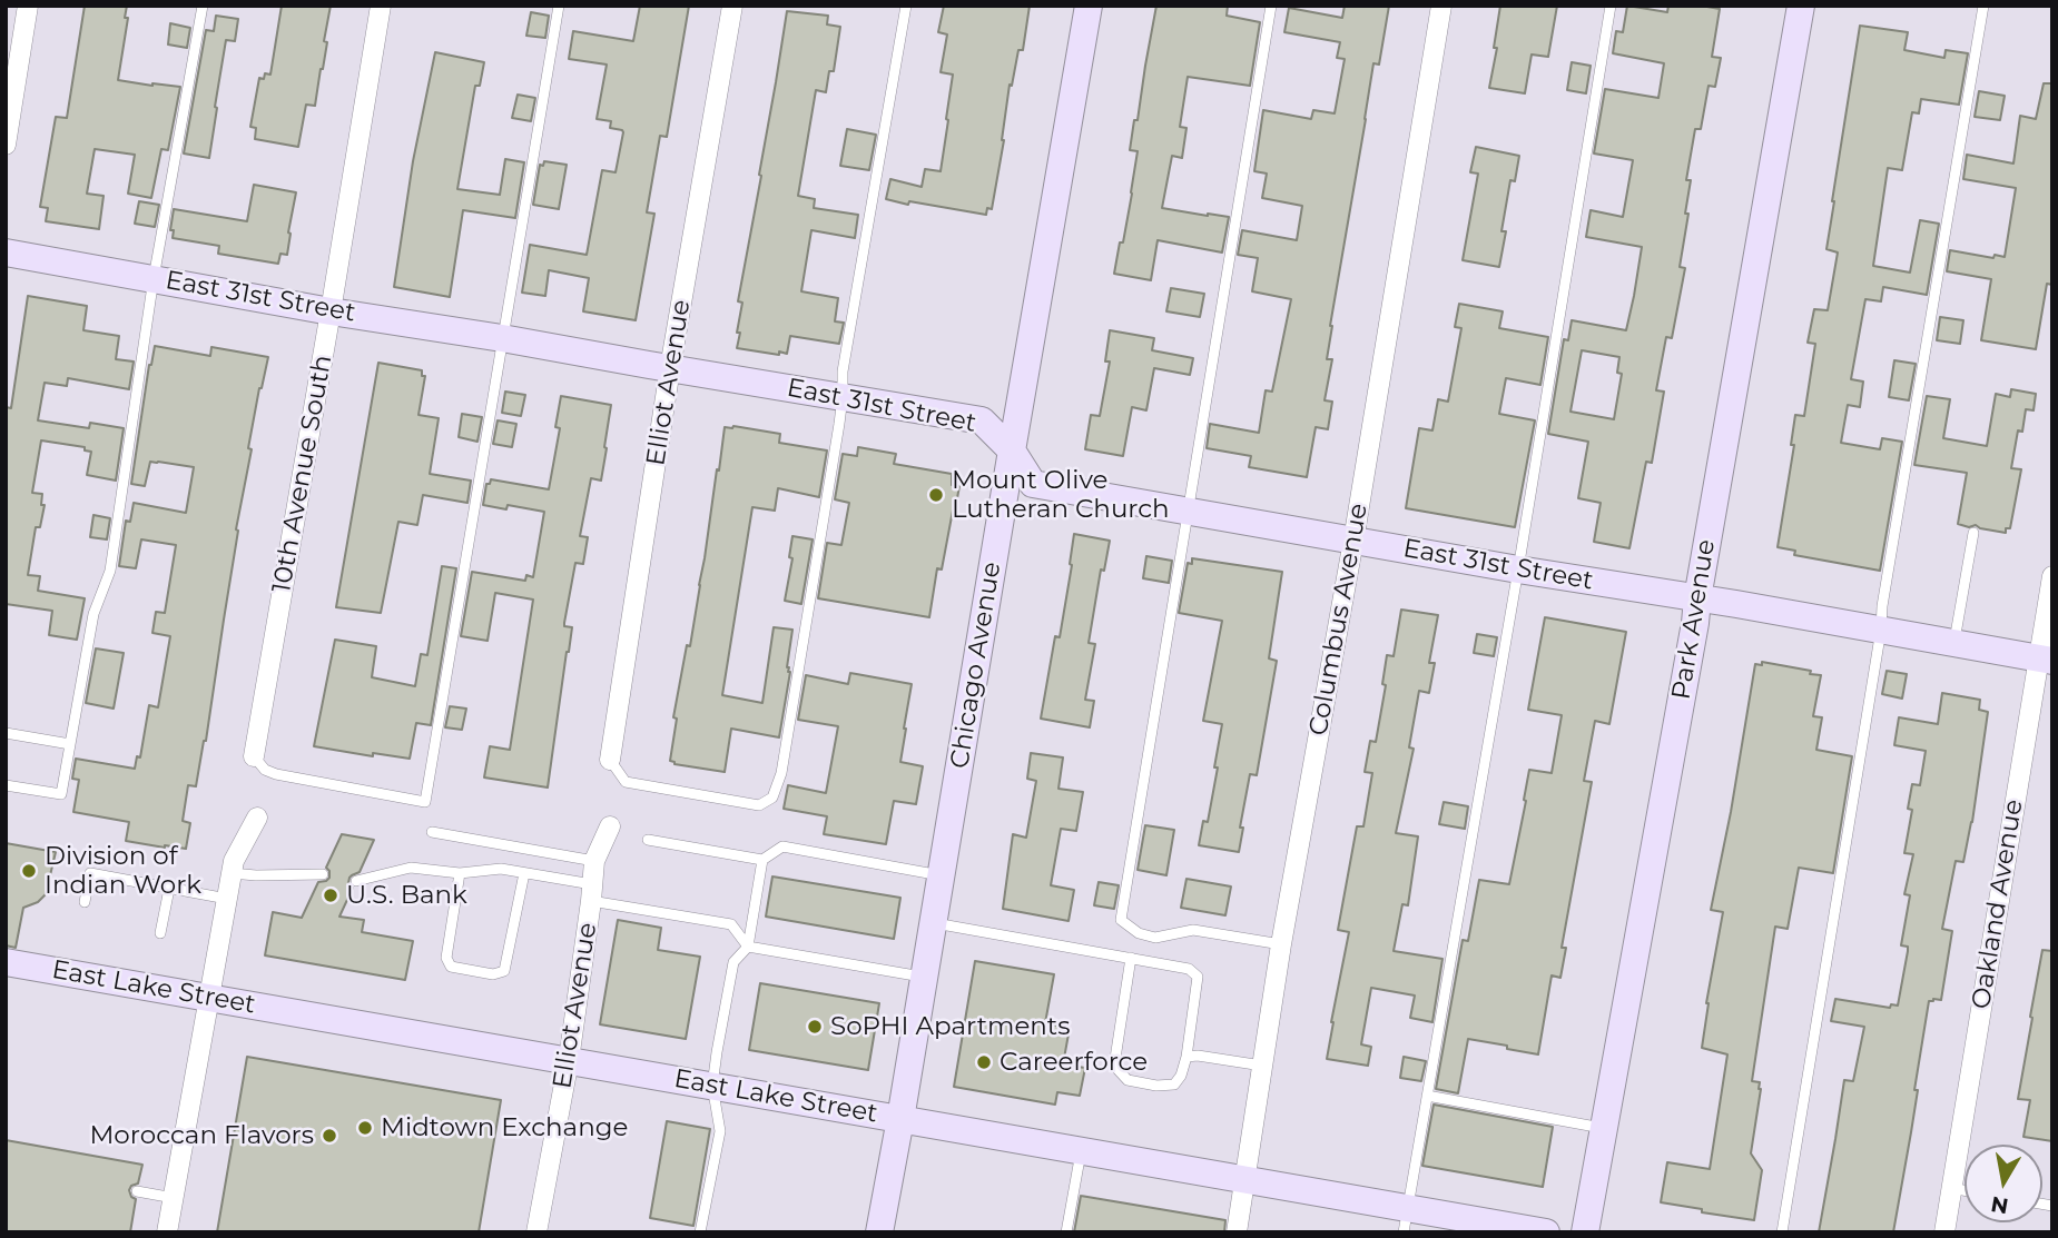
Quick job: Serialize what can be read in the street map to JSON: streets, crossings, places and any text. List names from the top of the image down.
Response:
{
  "streets": {
    "street": [
      "East 31st Street",
      "Elliot Avenue",
      "10th Avenue South",
      "Columbus Avenue",
      "Park Avenue",
      "Chicago Avenue",
      "Oakland Avenue",
      "East Lake Street"
    ]
  },
  "crossings": [
    ["East 31st Street", "Elliot Avenue"],
    ["East 31st Street", "10th Avenue South"],
    ["East 31st Street", "Columbus Avenue"],
    ["East 31st Street", "Park Avenue"],
    ["East 31st Street", "Chicago Avenue"],
    ["East 31st Street", "Oakland Avenue"],
    ["Elliot Avenue", "East Lake Street"],
    ["Columbus Avenue", "East Lake Street"],
    ["Chicago Avenue", "East Lake Street"]
  ],
  "places": [
    "Mount Olive Lutheran Church",
    "Division of Indian Work",
    "U.S. Bank",
    "SoPHI Apartments",
    "Careerforce",
    "Midtown Exchange",
    "Moroccan Flavors"
  ],
  "north": "bottom"
}
